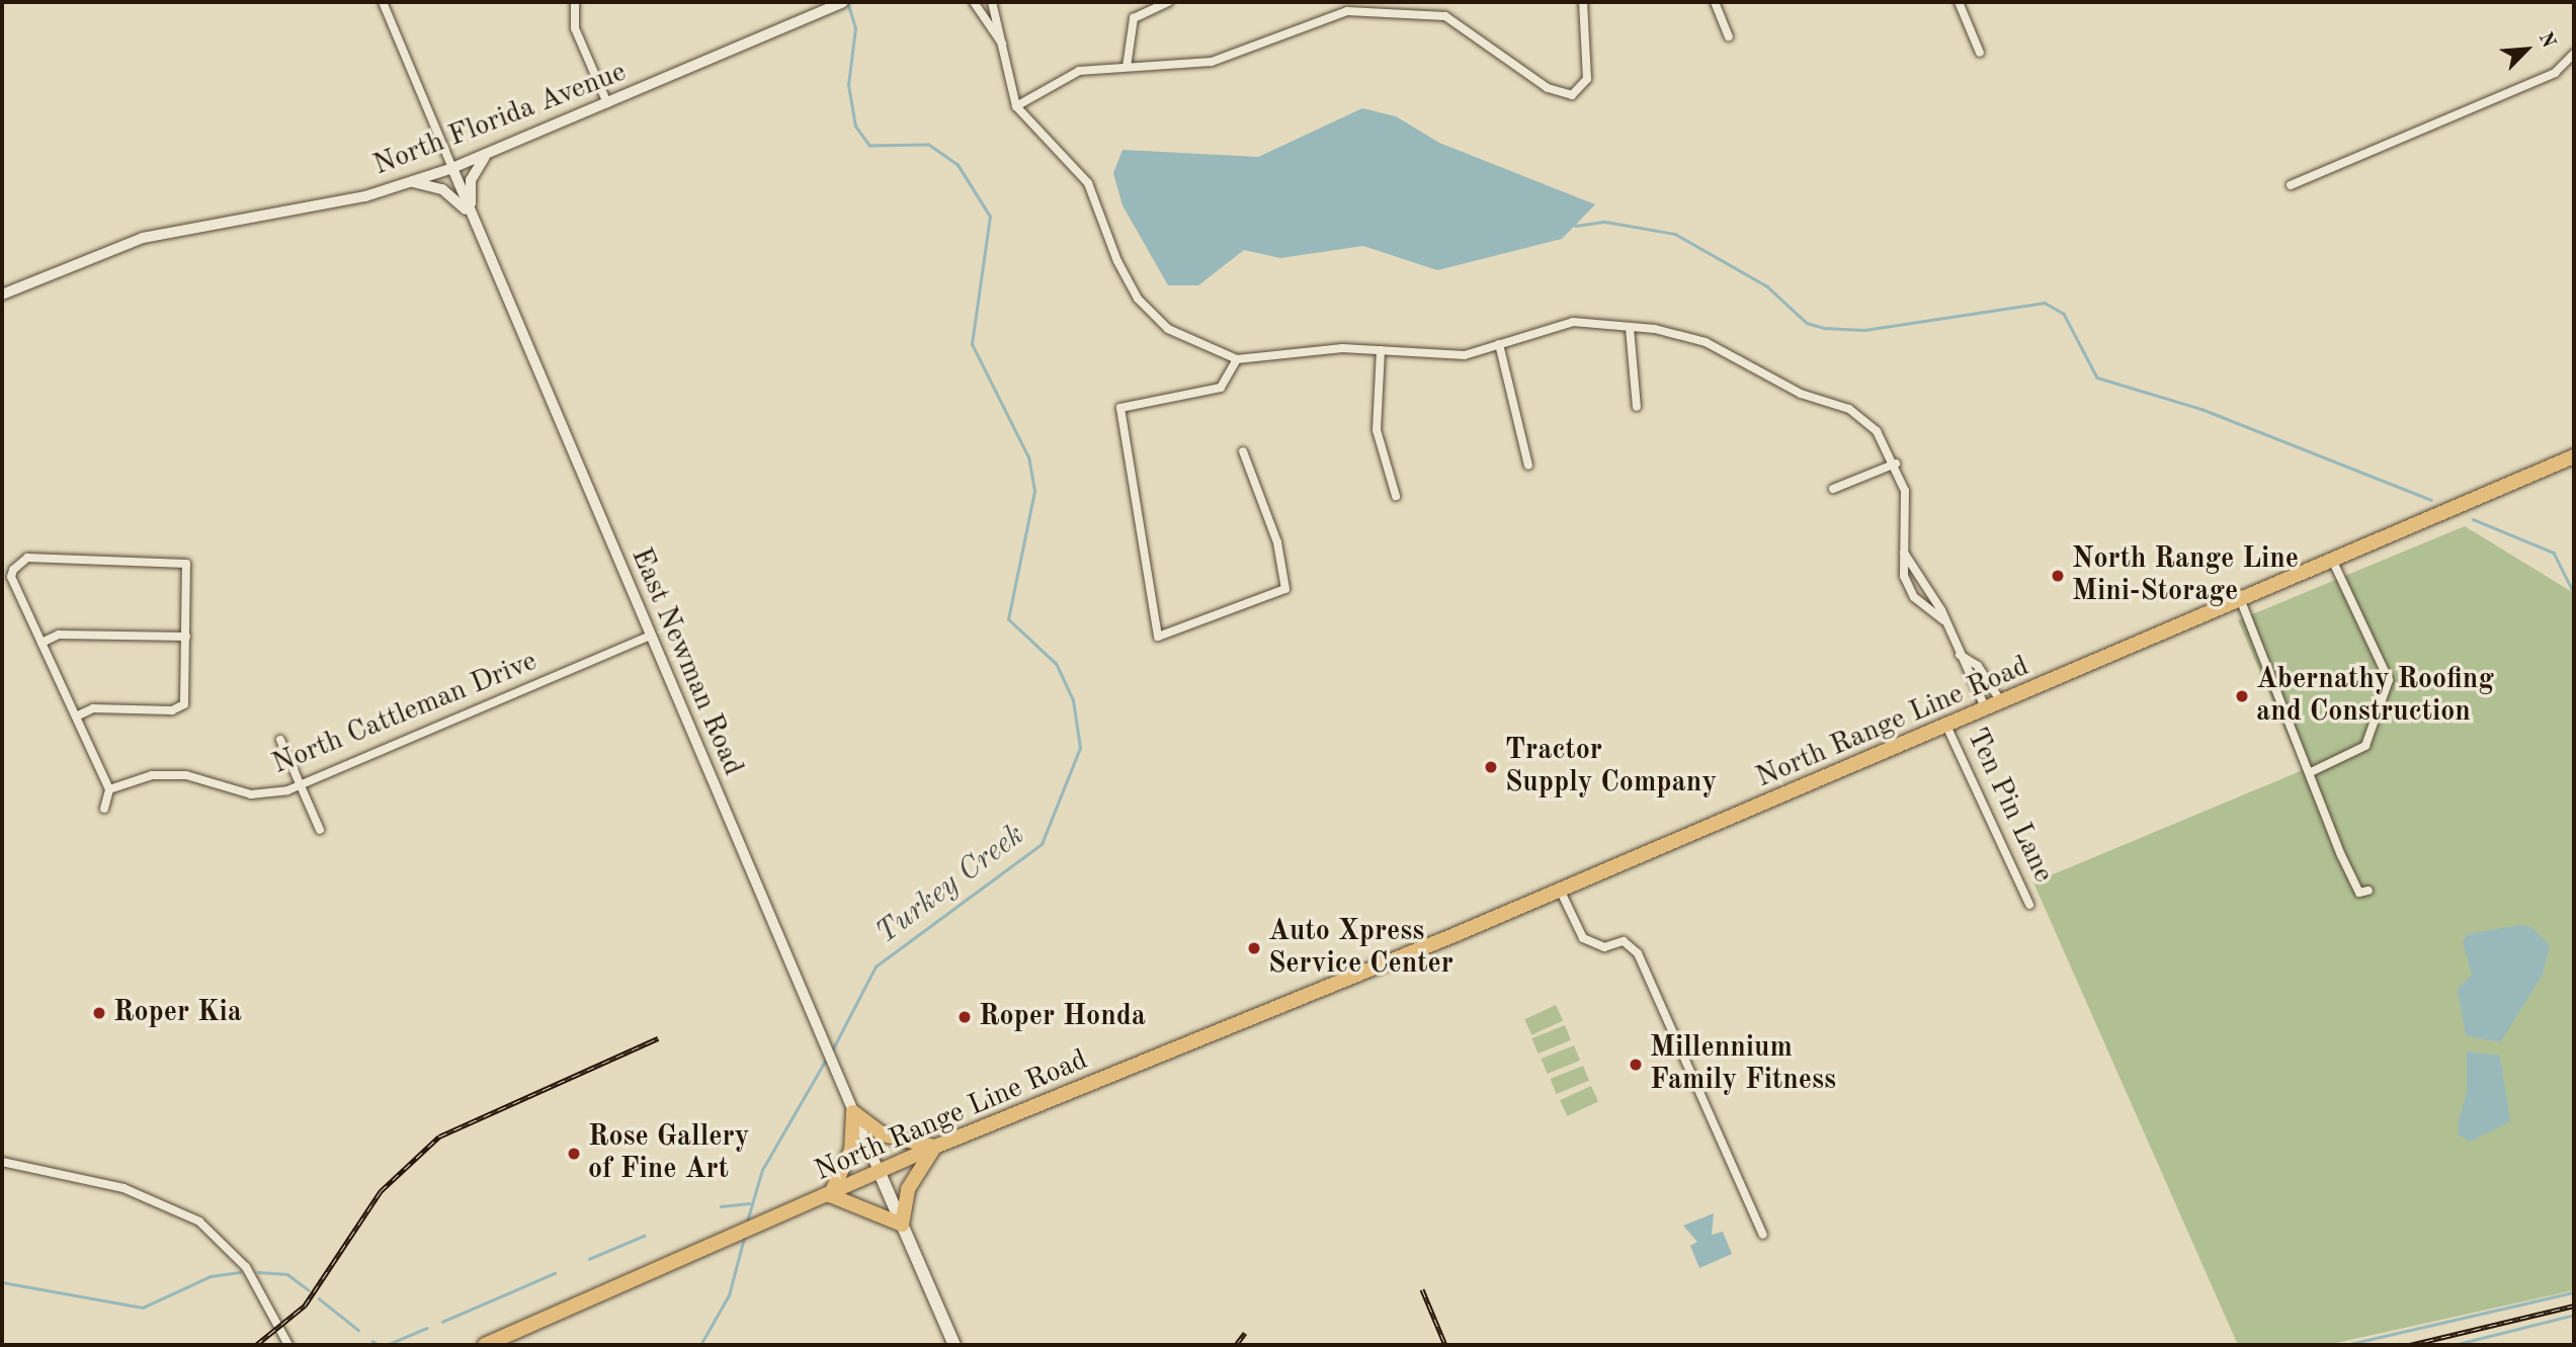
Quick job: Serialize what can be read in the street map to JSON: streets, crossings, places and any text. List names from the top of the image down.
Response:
{
  "streets": {
    "main road": ["North Range Line Road"],
    "street": [
      "North Florida Avenue",
      "East Newman Road",
      "North Cattleman Drive",
      "Ten Pin Lane"
    ]
  },
  "crossings": [
    ["North Florida Avenue", "East Newman Road"],
    ["East Newman Road", "North Cattleman Drive"],
    ["East Newman Road", "North Range Line Road"],
    ["North Range Line Road", "Ten Pin Lane"]
  ],
  "water": ["Turkey Creek"],
  "places": [
    "North Range Line Mini-Storage",
    "Abernathy Roofing and Construction",
    "Tractor Supply Company",
    "Auto Xpress Service Center",
    "Roper Kia",
    "Roper Honda",
    "Millennium Family Fitness",
    "Rose Gallery of Fine Art"
  ],
  "north": "top right"
}
